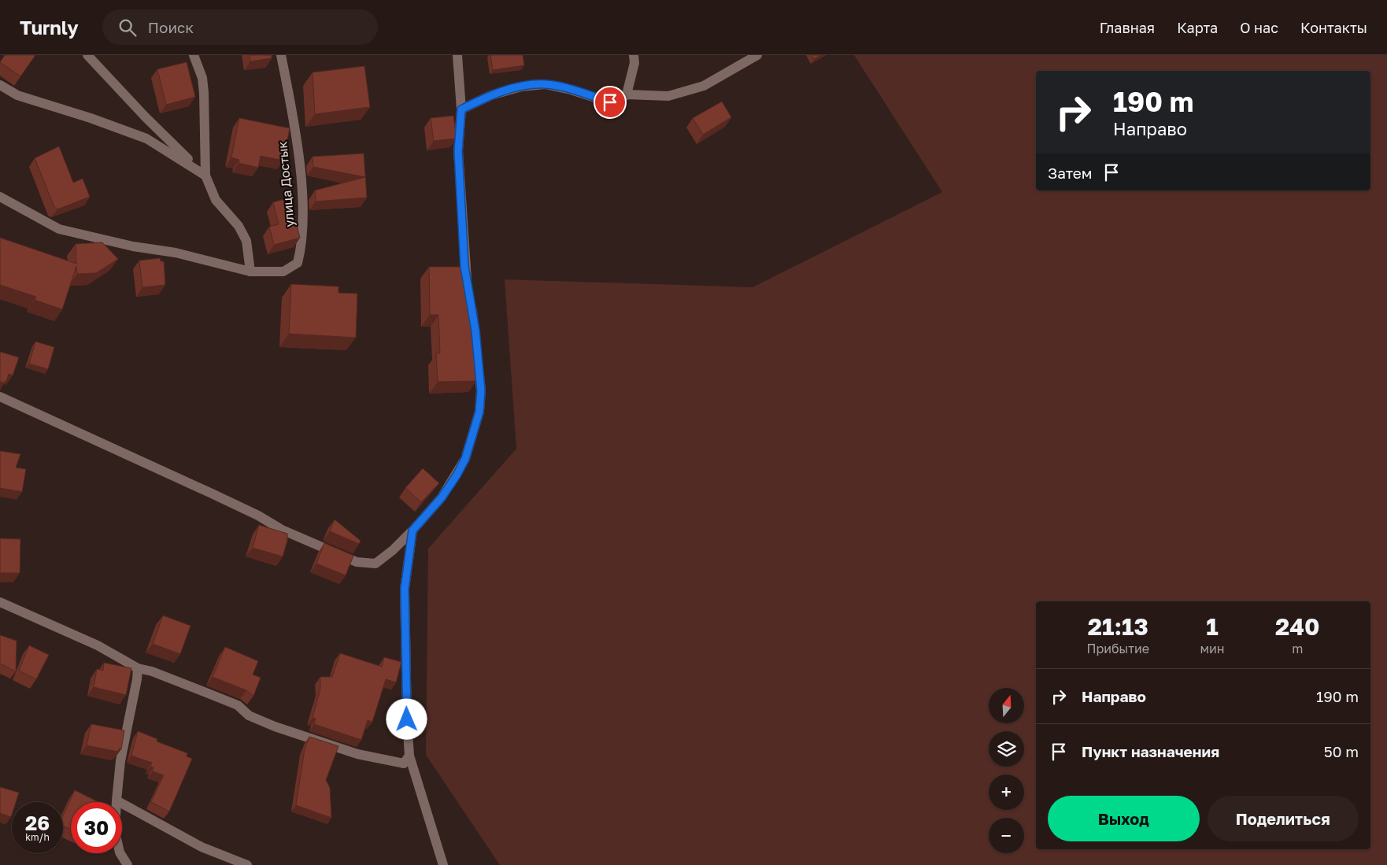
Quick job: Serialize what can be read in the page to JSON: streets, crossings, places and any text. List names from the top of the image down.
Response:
{
  "streets": {
    "street": ["улица Достык"]
  },
  "north": "top",
  "page": {
    "header": "Turnly",
    "search": "Поиск",
    "nav": [
      "Главная",
      "Карта",
      "О нас",
      "Контакты"
    ],
    "turn": ["190 m", "Направо"],
    "then": "Затем",
    "eta": [
      "21:13",
      "Прибытие",
      "1",
      "мин",
      "240",
      "m"
    ],
    "list": [
      {
        "name": "Направо",
        "value": "190 m"
      },
      {
        "name": "Пункт назначения",
        "value": "50 m"
      }
    ],
    "map_buttons": ["+", "−"],
    "buttons": ["Выход", "Поделиться"],
    "speed": "26 km/h",
    "limit": "30"
  }
}
